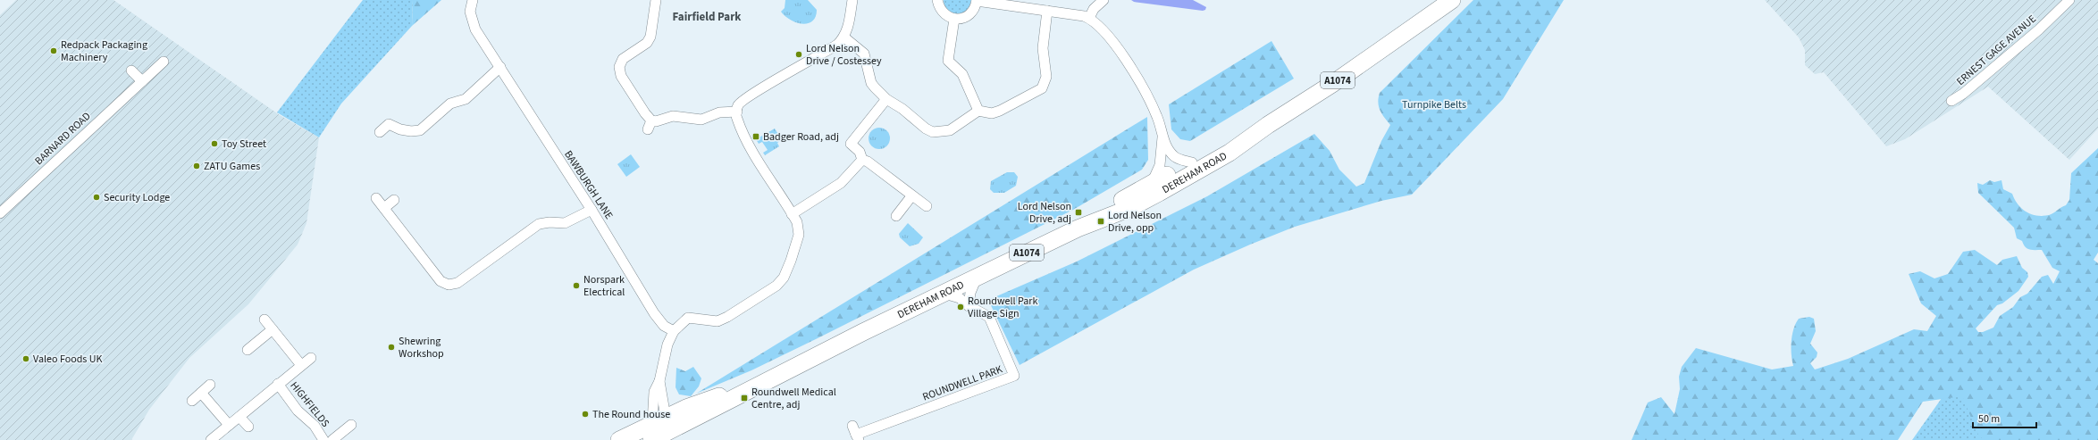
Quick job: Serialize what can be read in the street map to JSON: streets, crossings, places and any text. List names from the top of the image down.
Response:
{
  "streets": {
    "highway": ["A1074", "DEREHAM ROAD"],
    "street": [
      "ERNEST GAGE AVENUE",
      "BARNARD ROAD",
      "BAWBURGH LANE",
      "ROUNDWELL PARK",
      "HIGHFIELDS"
    ]
  },
  "crossings": [
    ["DEREHAM ROAD", "ROUNDWELL PARK"]
  ],
  "districts": ["Fairfield Park"],
  "parks": ["Turnpike Belts"],
  "places": {
    "other": [
      "Redpack Packaging Machinery",
      "Lord Nelson Drive / Costessey",
      "Toy Street",
      "ZATU Games",
      "Security Lodge",
      "Norspark Electrical",
      "Roundwell Park Village Sign",
      "Shewring Workshop",
      "Valeo Foods UK",
      "The Round house"
    ],
    "transit": [
      "Badger Road, adj",
      "Lord Nelson Drive, adj",
      "Lord Nelson Drive, opp",
      "Roundwell Medical Centre, adj"
    ]
  },
  "scale_bar": "50 m"
}
